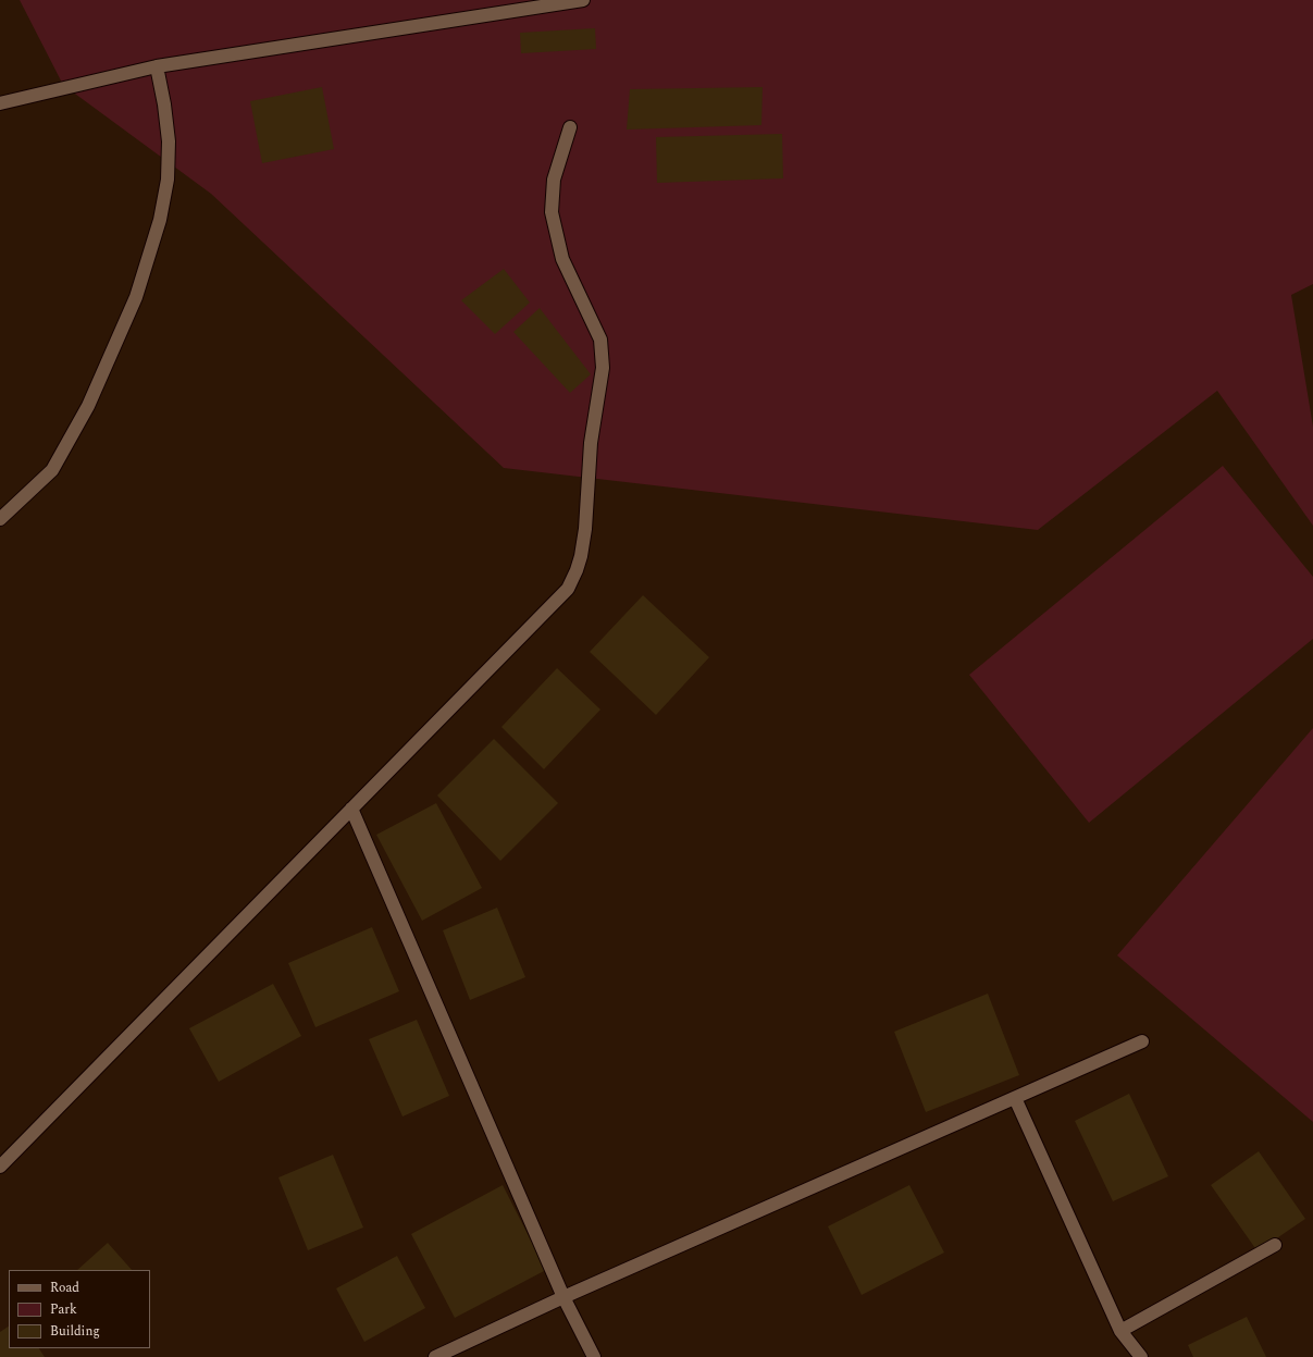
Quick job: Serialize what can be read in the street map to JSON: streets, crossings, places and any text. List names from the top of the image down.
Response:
{
  "legend": ["Road", "Park", "Building"]
}
